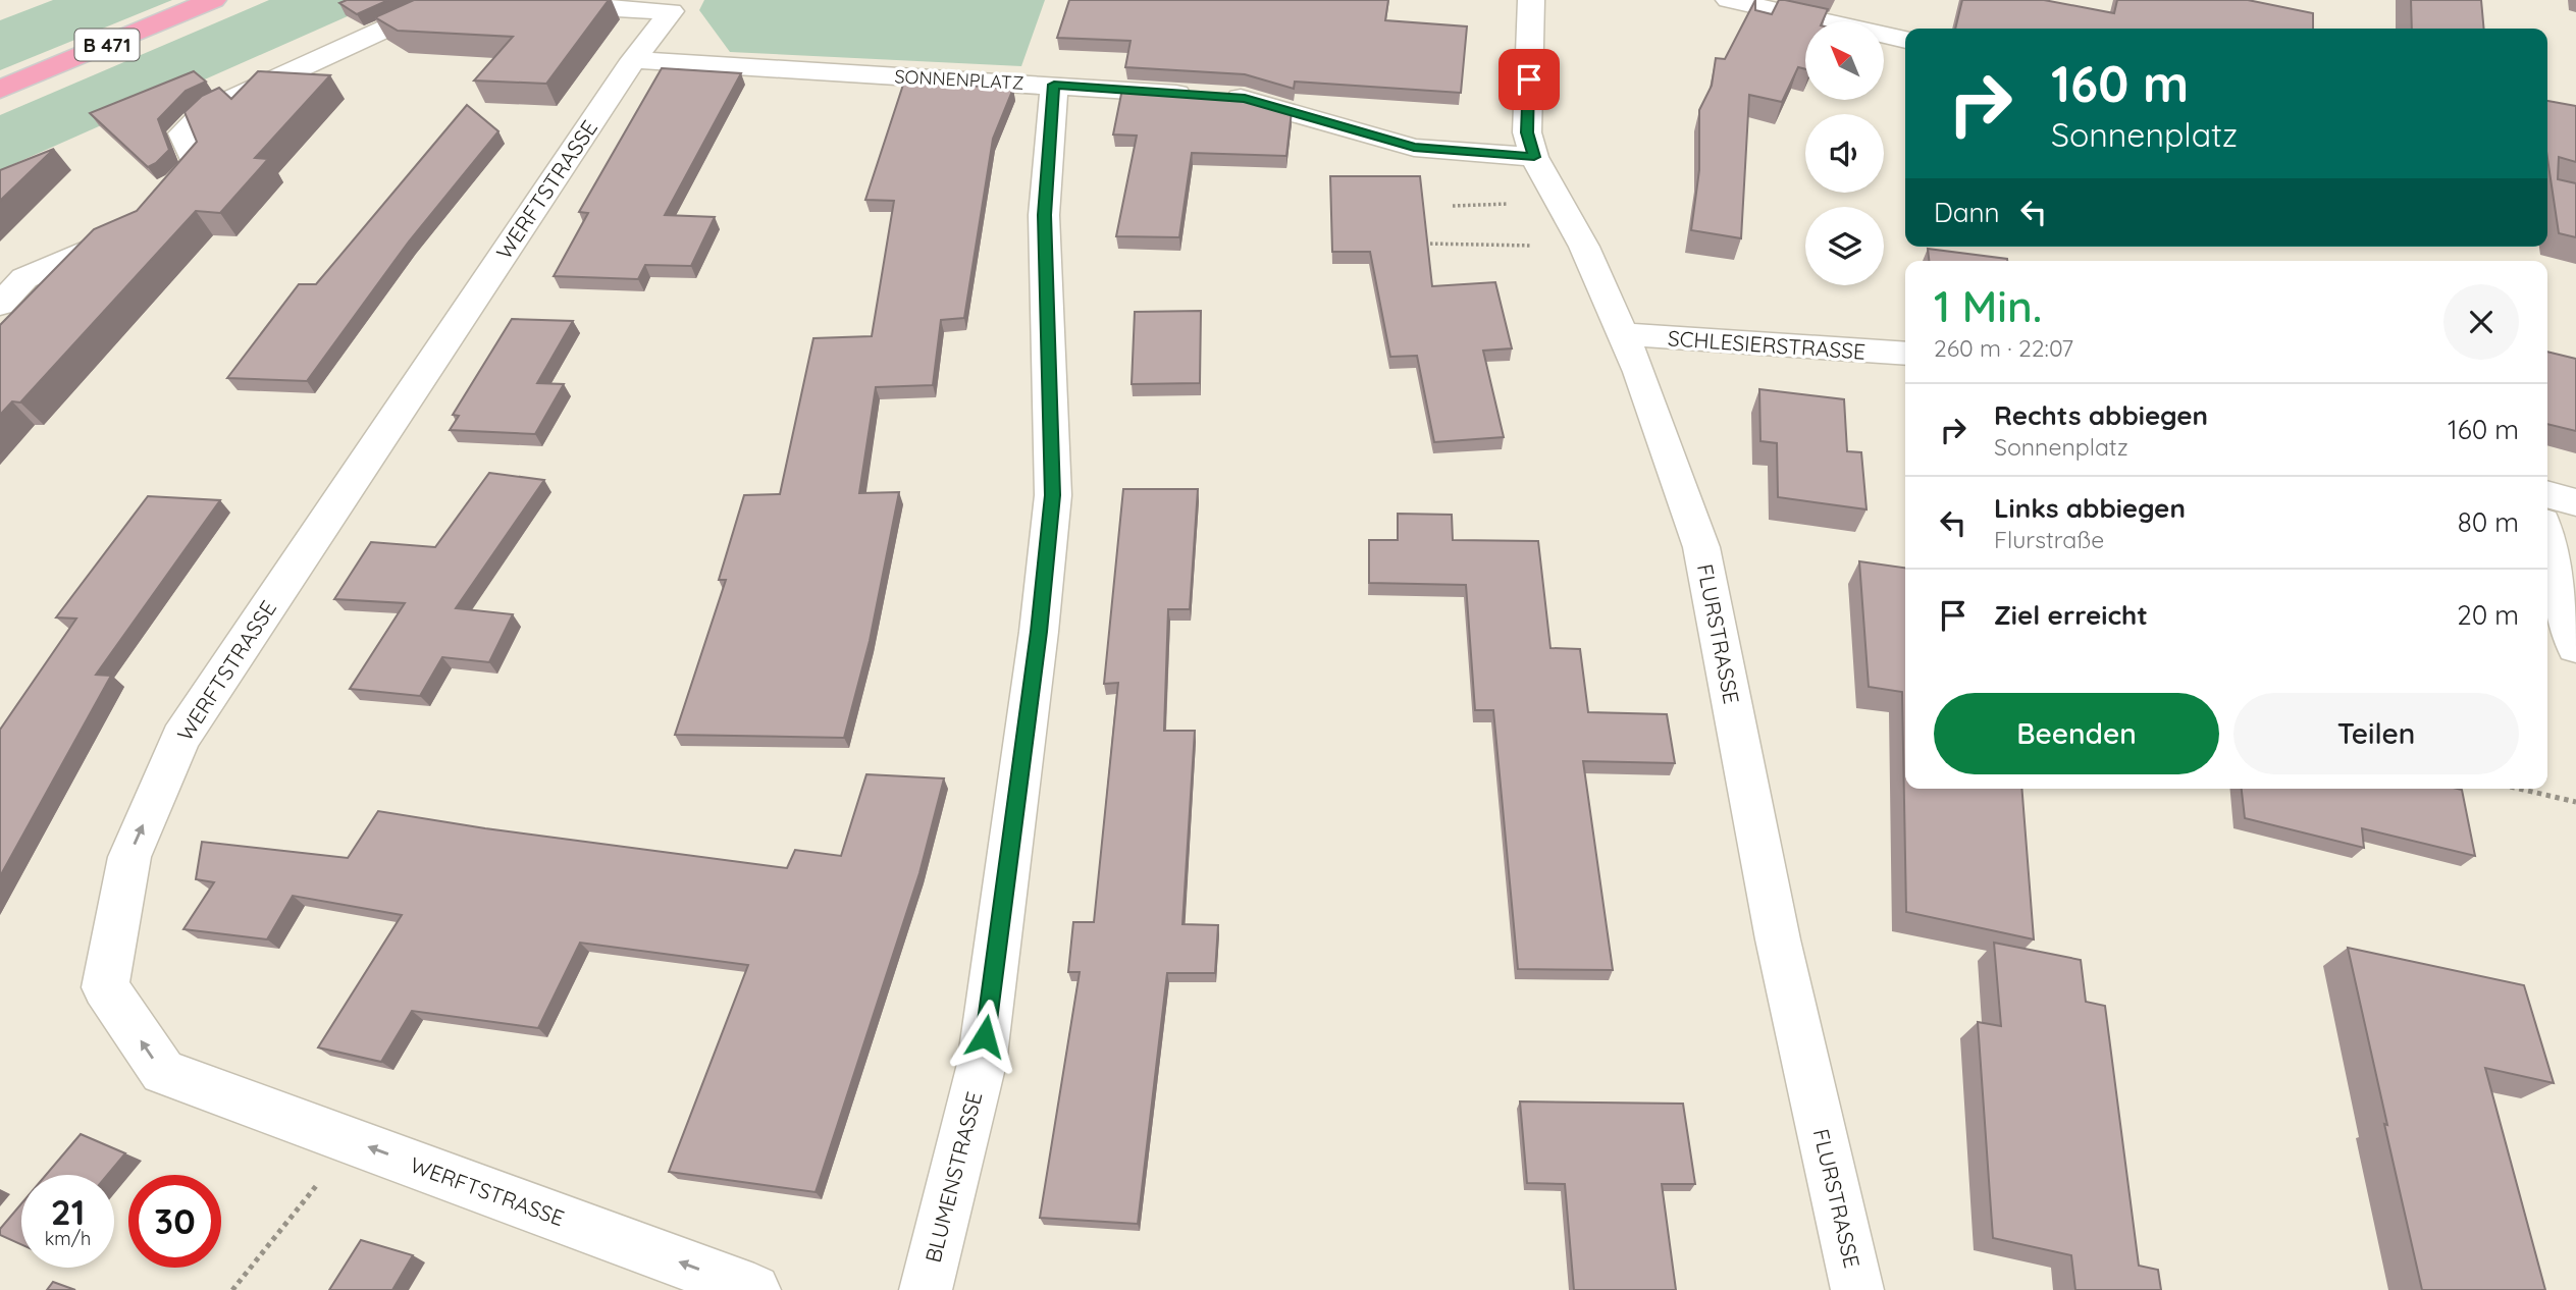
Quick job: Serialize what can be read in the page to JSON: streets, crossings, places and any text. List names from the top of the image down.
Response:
{
  "streets": {
    "highway": ["B 471"],
    "street": [
      "SONNENPLATZ",
      "WERFTSTRASSE",
      "SCHLESIERSTRASSE",
      "FLURSTRASSE",
      "BLUMENSTRASSE"
    ]
  },
  "crossings": [
    ["SONNENPLATZ", "WERFTSTRASSE"],
    ["SONNENPLATZ", "FLURSTRASSE"],
    ["SONNENPLATZ", "BLUMENSTRASSE"],
    ["SCHLESIERSTRASSE", "FLURSTRASSE"]
  ],
  "north": "top left",
  "page": {
    "turn": ["160 m", "Sonnenplatz"],
    "then": "Dann",
    "heading": ["1 Min.", "260 m · 22:07"],
    "list": [
      {
        "name": "Rechts abbiegen",
        "note": "Sonnenplatz",
        "value": "160 m"
      },
      {
        "name": "Links abbiegen",
        "note": "Flurstraße",
        "value": "80 m"
      },
      {
        "name": "Ziel erreicht",
        "value": "20 m"
      }
    ],
    "buttons": ["Beenden", "Teilen"],
    "speed": "21 km/h",
    "limit": "30"
  }
}
